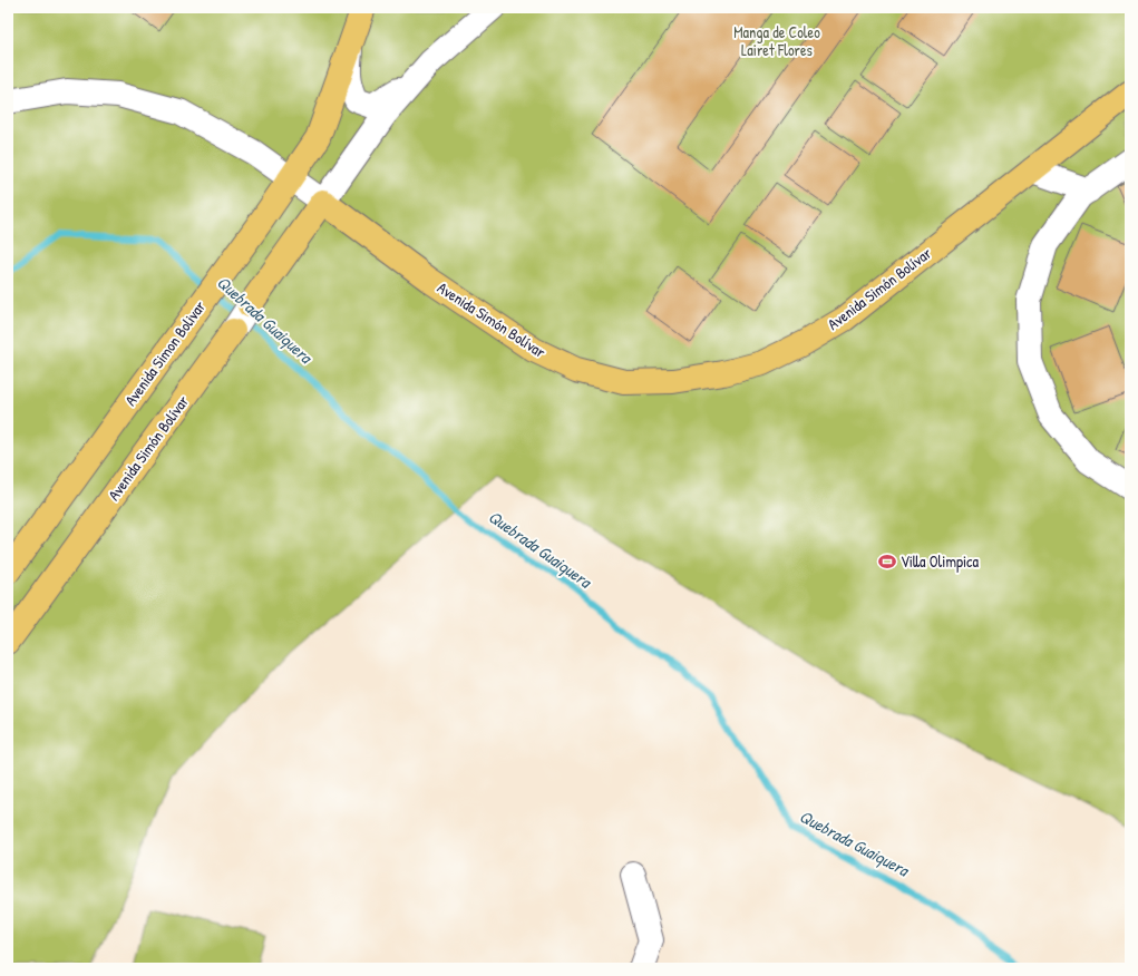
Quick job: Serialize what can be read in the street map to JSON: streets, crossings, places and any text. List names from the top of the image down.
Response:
{
  "streets": {
    "main road": ["Avenida Simón Bolívar", "Avenida Simon Bolivar"]
  },
  "water": ["Quebrada Guaiquera"],
  "parks": ["Manga de Coleo Lairet Flores"],
  "places": {
    "sports": ["Villa Olimpica"]
  }
}
